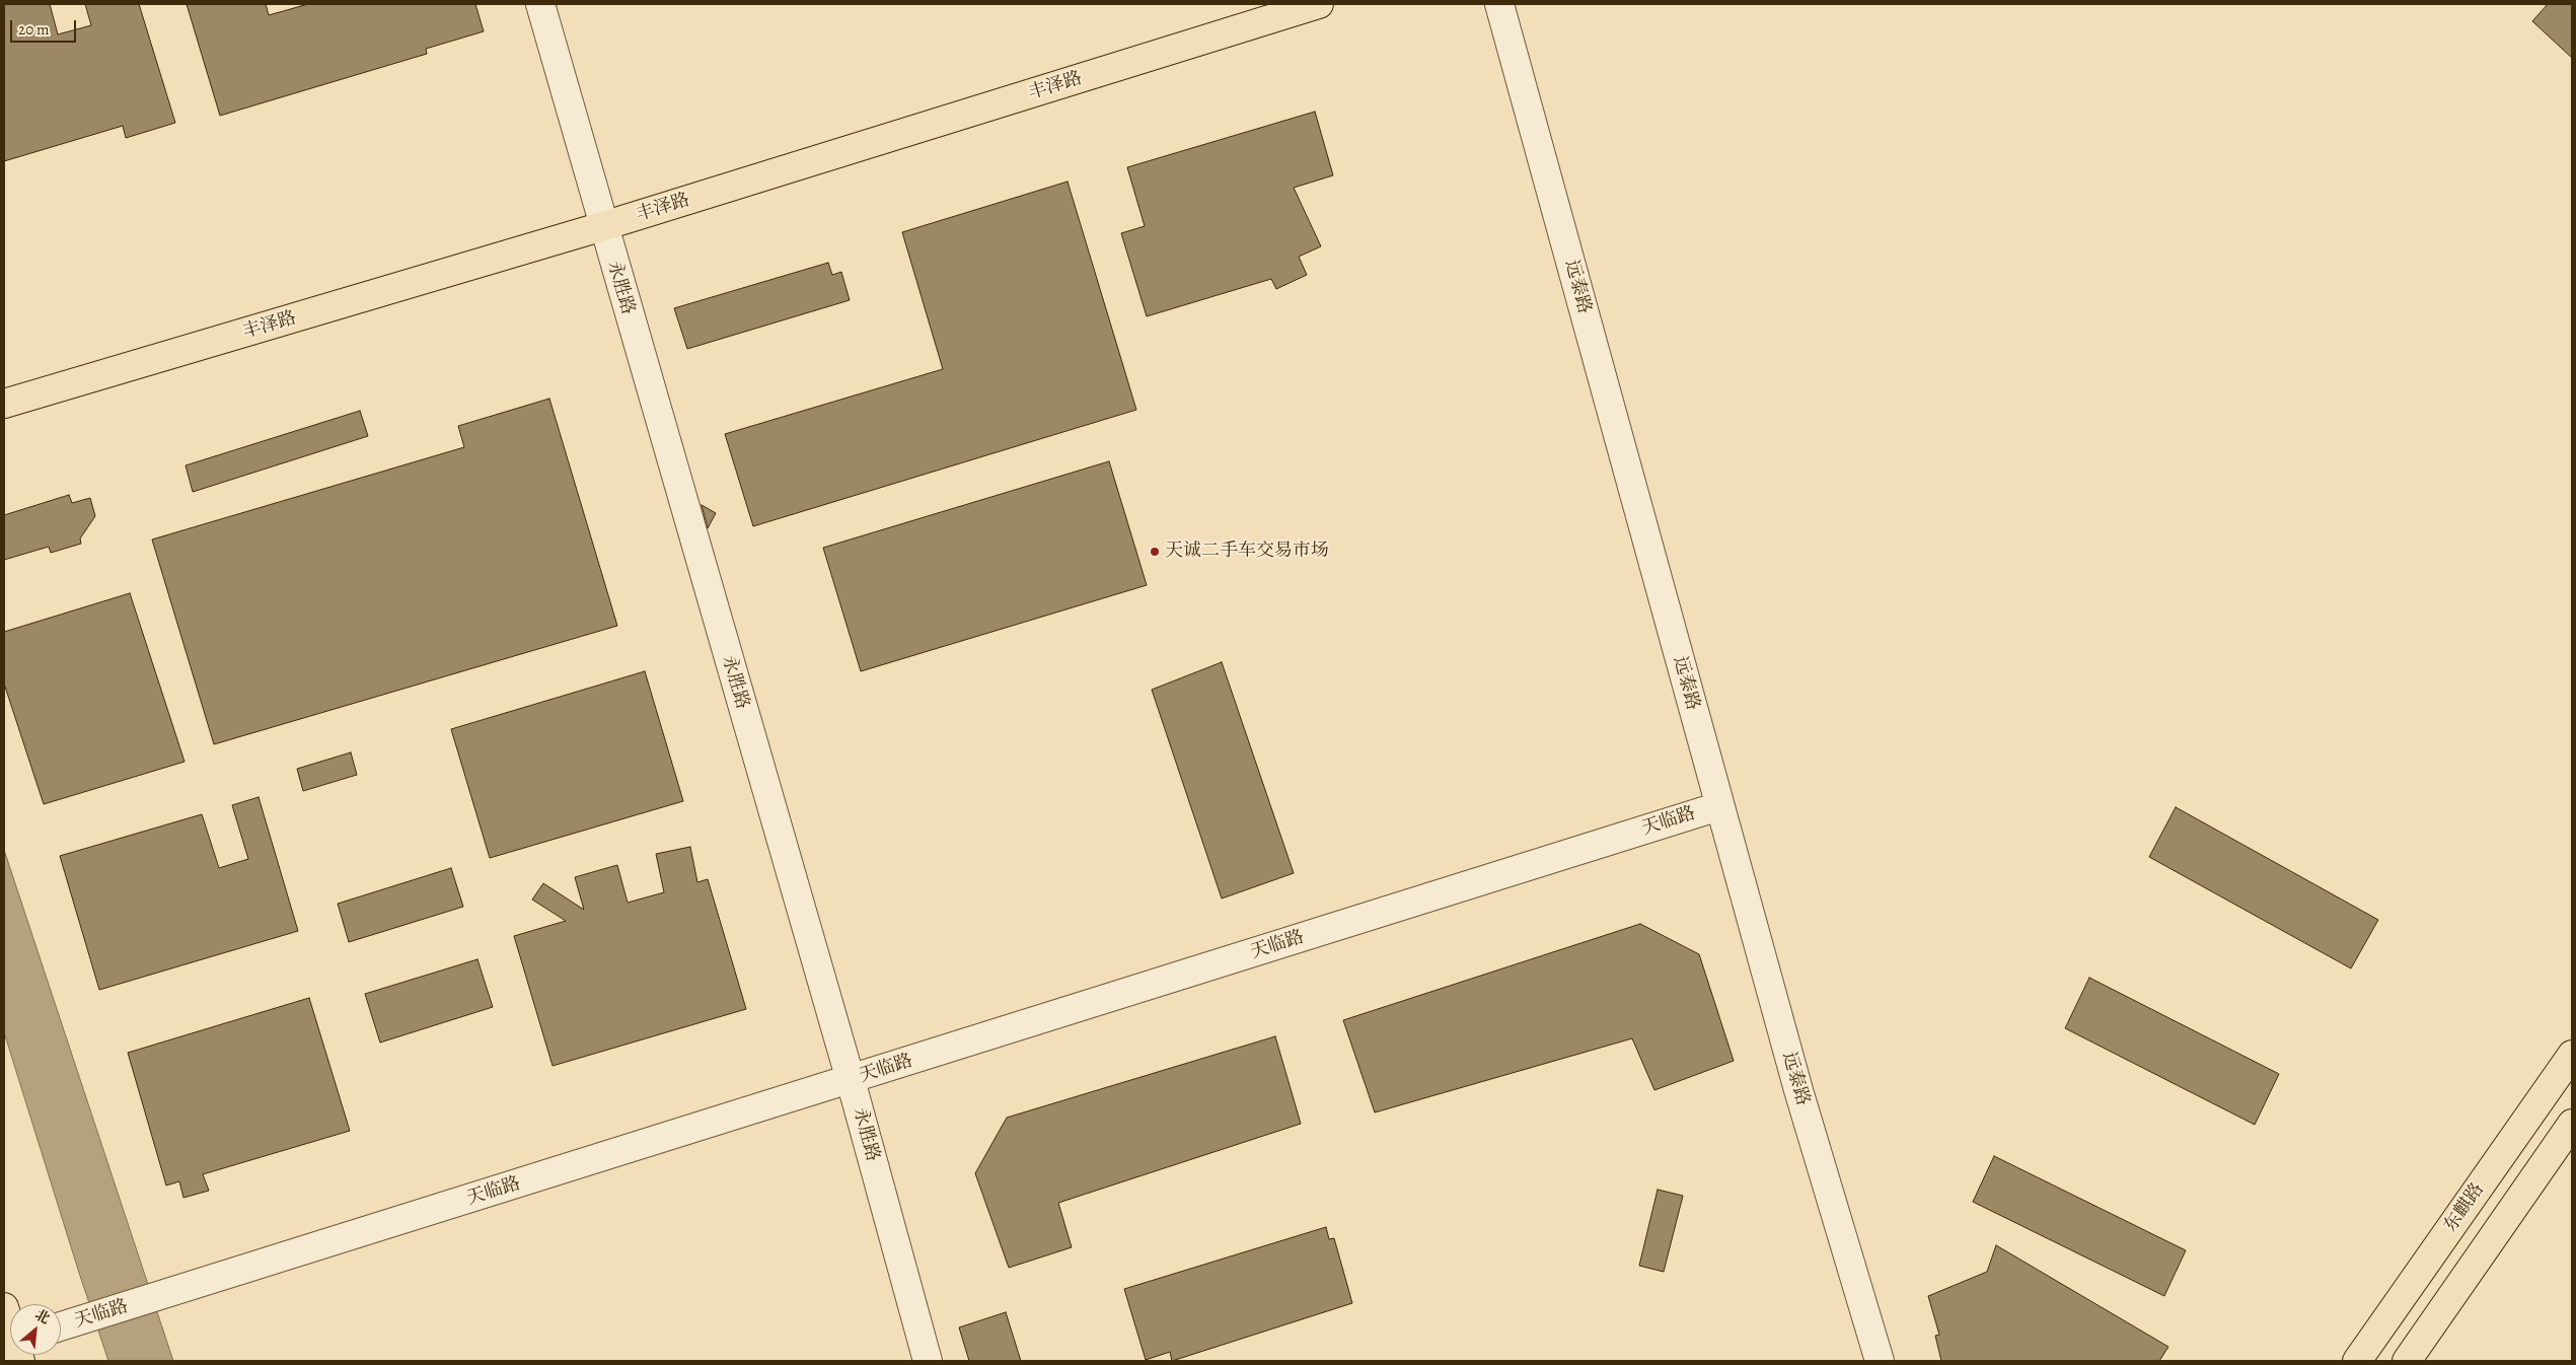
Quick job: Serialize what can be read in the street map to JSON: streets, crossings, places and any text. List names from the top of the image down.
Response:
{
  "streets": {
    "main road": ["丰泽路", "东麒路"],
    "street": ["远泰路", "永胜路", "天临路"]
  },
  "crossings": [
    ["丰泽路", "永胜路"],
    ["远泰路", "天临路"],
    ["永胜路", "天临路"]
  ],
  "places": ["天诚二手车交易市场"],
  "scale_bar": "20 m",
  "north": "top right"
}
